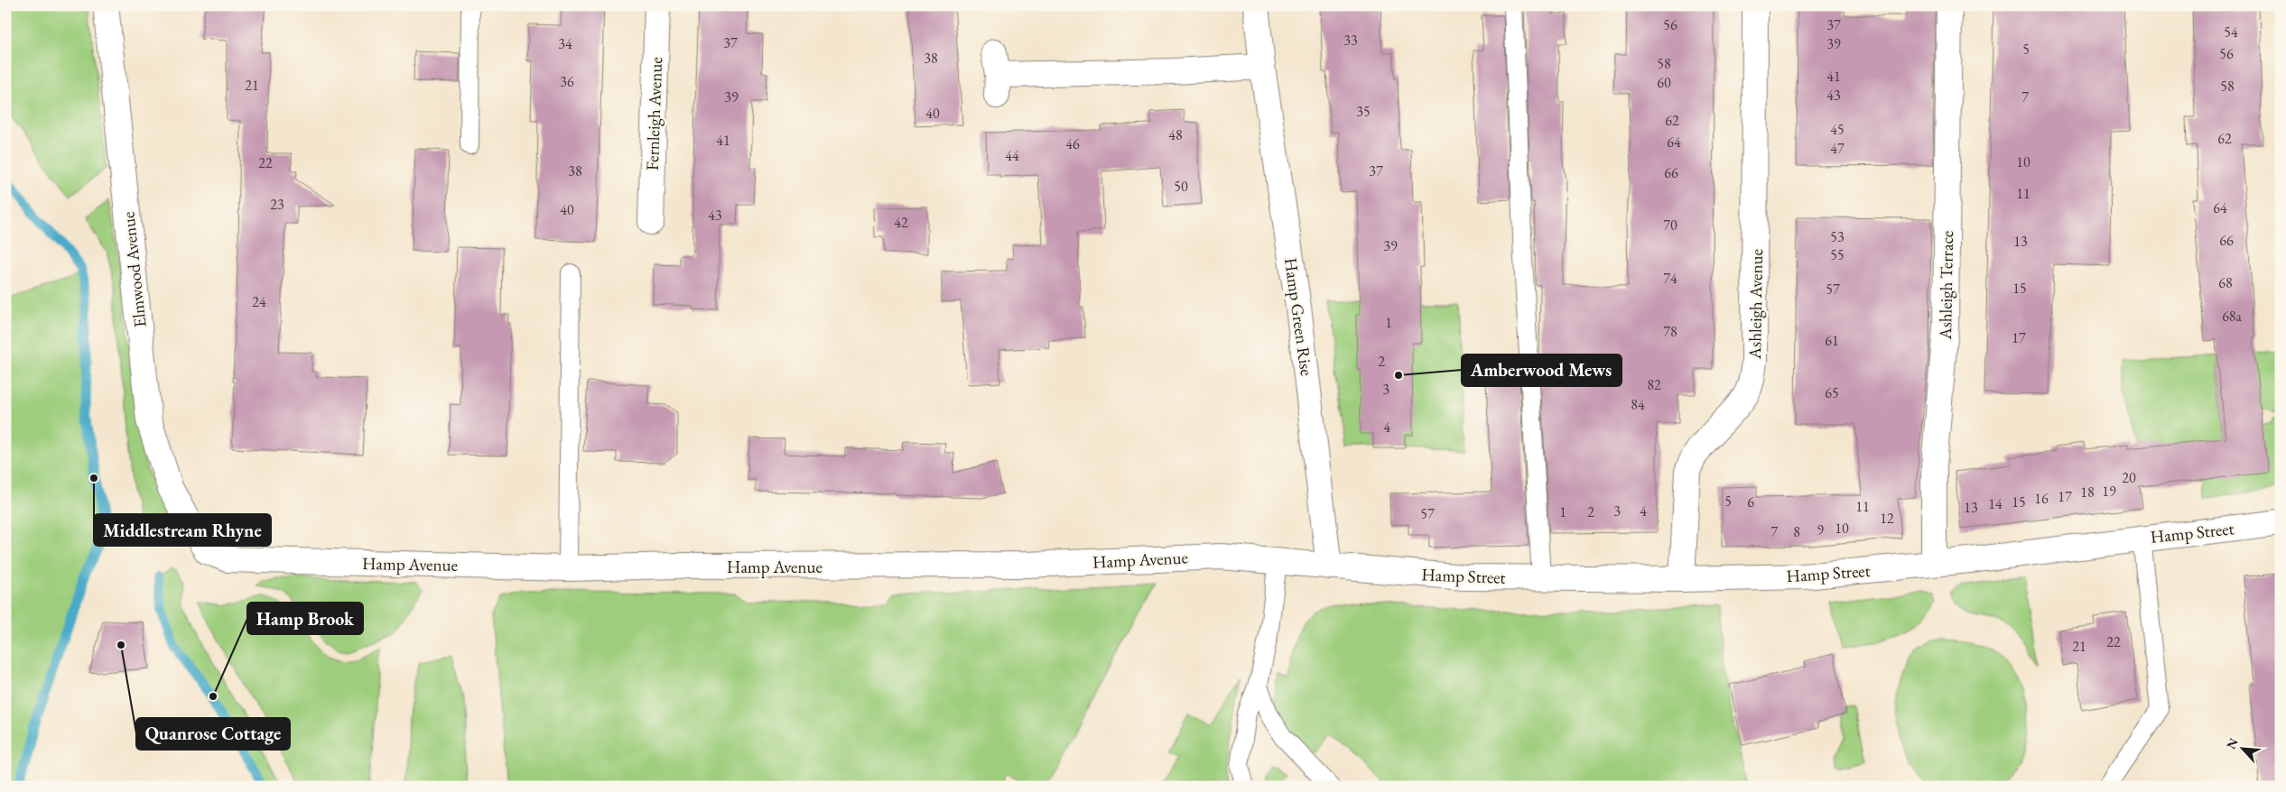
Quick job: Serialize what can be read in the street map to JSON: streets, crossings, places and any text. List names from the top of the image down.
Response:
{
  "streets": {
    "street": [
      "Fernleigh Avenue",
      "Elmwood Avenue",
      "Ashleigh Terrace",
      "Ashleigh Avenue",
      "Hamp Green Rise",
      "Hamp Street",
      "Hamp Avenue"
    ]
  },
  "crossings": [
    ["Elmwood Avenue", "Hamp Avenue"],
    ["Ashleigh Terrace", "Hamp Street"],
    ["Ashleigh Avenue", "Hamp Street"],
    ["Hamp Green Rise", "Hamp Avenue"],
    ["Hamp Street", "Hamp Avenue"]
  ],
  "places": [
    "Amberwood Mews",
    "Middlestream Rhyne",
    "Quanrose Cottage",
    "Hamp Brook"
  ],
  "house_numbers": [
    "56",
    "37",
    "54",
    "33",
    "37",
    "34",
    "39",
    "5",
    "56",
    "38",
    "58",
    "41",
    "36",
    "60",
    "21",
    "58",
    "43",
    "39",
    "7",
    "35",
    "40",
    "62",
    "45",
    "48",
    "62",
    "41",
    "64",
    "46",
    "47",
    "44",
    "10",
    "22",
    "38",
    "37",
    "66",
    "50",
    "11",
    "23",
    "64",
    "40",
    "43",
    "42",
    "70",
    "53",
    "66",
    "13",
    "39",
    "55",
    "74",
    "68",
    "15",
    "57",
    "24",
    "68a",
    "1",
    "78",
    "17",
    "61",
    "2",
    "82",
    "3",
    "65",
    "84",
    "4",
    "20",
    "19",
    "18",
    "17",
    "16",
    "5",
    "6",
    "15",
    "14",
    "11",
    "13",
    "3",
    "4",
    "1",
    "2",
    "57",
    "12",
    "10",
    "9",
    "7",
    "8",
    "22",
    "21"
  ],
  "north": "top left"
}
